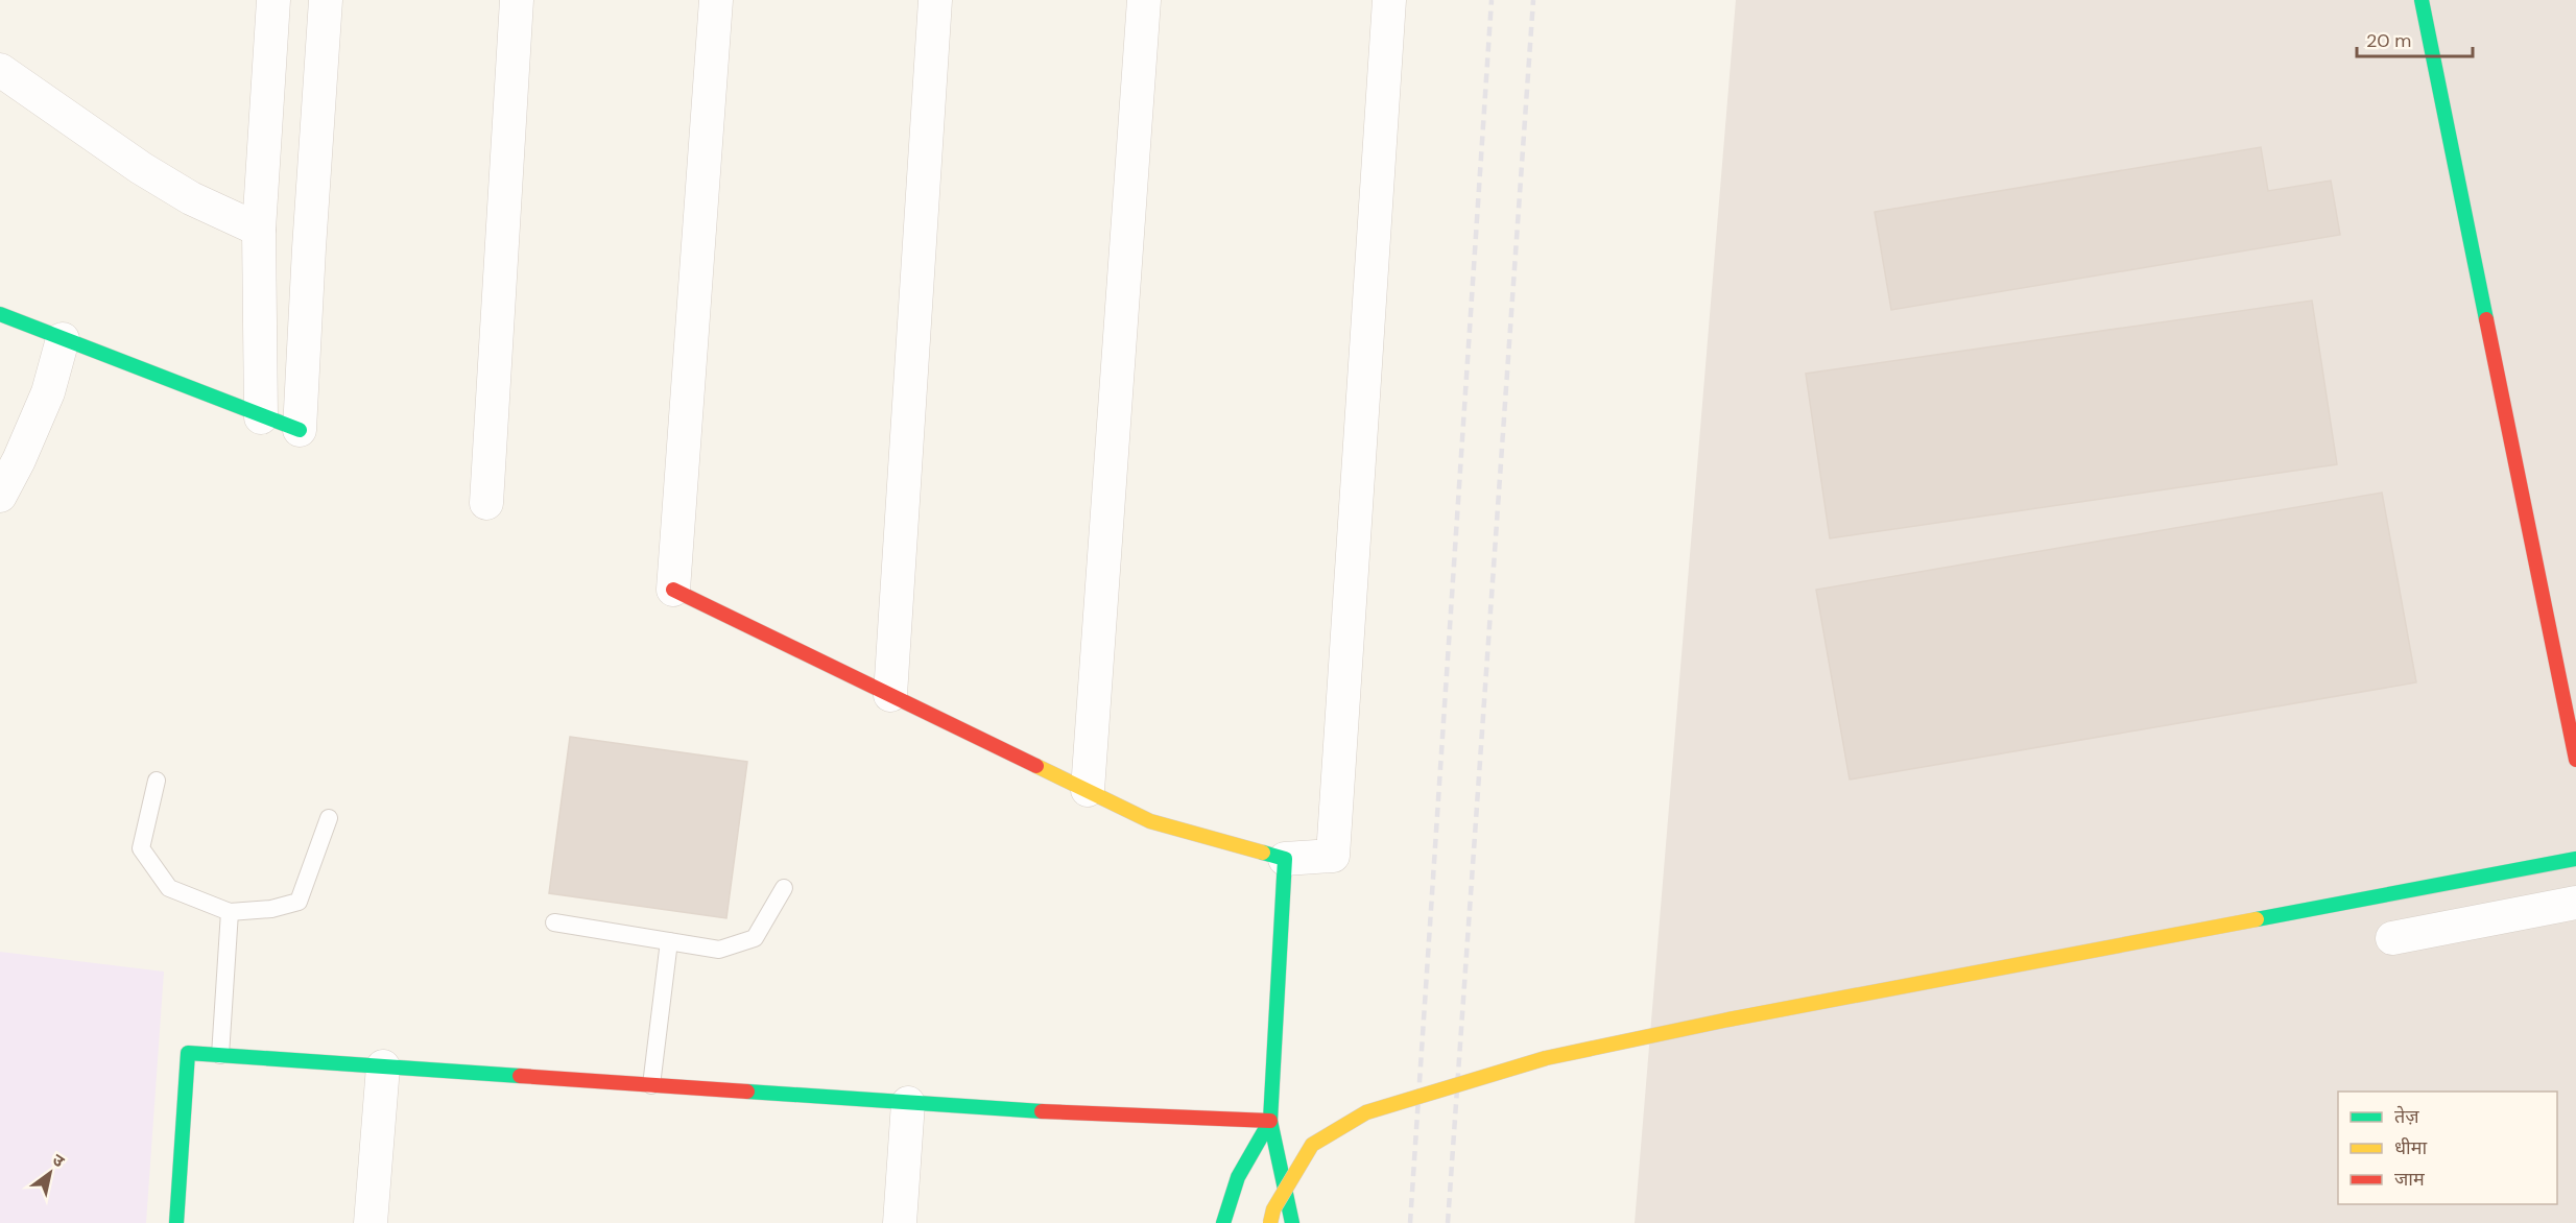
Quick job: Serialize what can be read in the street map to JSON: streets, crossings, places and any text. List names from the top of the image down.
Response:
{
  "legend": ["तेज़", "धीमा", "जाम"],
  "scale_bar": "20 m",
  "north": "top right"
}
